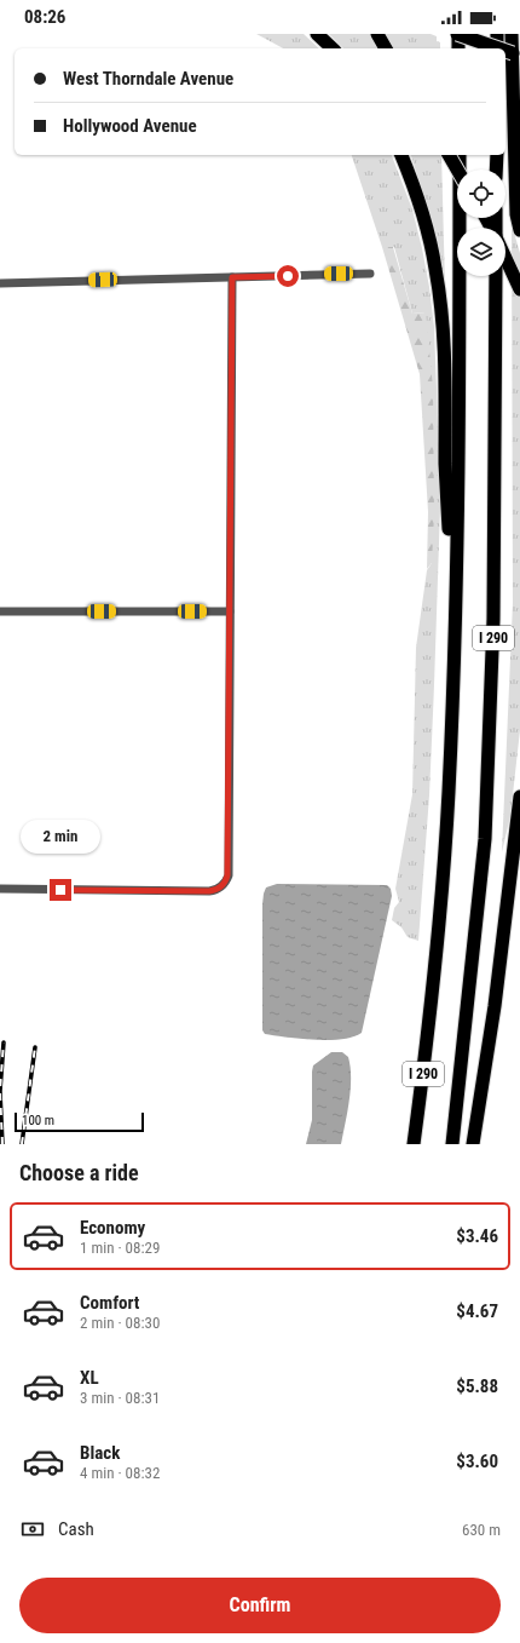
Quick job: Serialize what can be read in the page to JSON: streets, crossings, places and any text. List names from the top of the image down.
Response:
{
  "streets": {
    "highway": ["I 290"]
  },
  "scale_bar": "100 m",
  "page": {
    "status": "08:26",
    "banner": ["West Thorndale Avenue", "Hollywood Avenue"],
    "bubble": "2 min",
    "scale": "100 m",
    "heading": "Choose a ride",
    "list": [
      {
        "name": "Economy",
        "note": "1 min · 08:29",
        "value": "$3.46"
      },
      {
        "name": "Comfort",
        "note": "2 min · 08:30",
        "value": "$4.67"
      },
      {
        "name": "XL",
        "note": "3 min · 08:31",
        "value": "$5.88"
      },
      {
        "name": "Black",
        "note": "4 min · 08:32",
        "value": "$3.60"
      }
    ],
    "pay": ["Cash", "630 m"],
    "buttons": "Confirm"
  }
}
